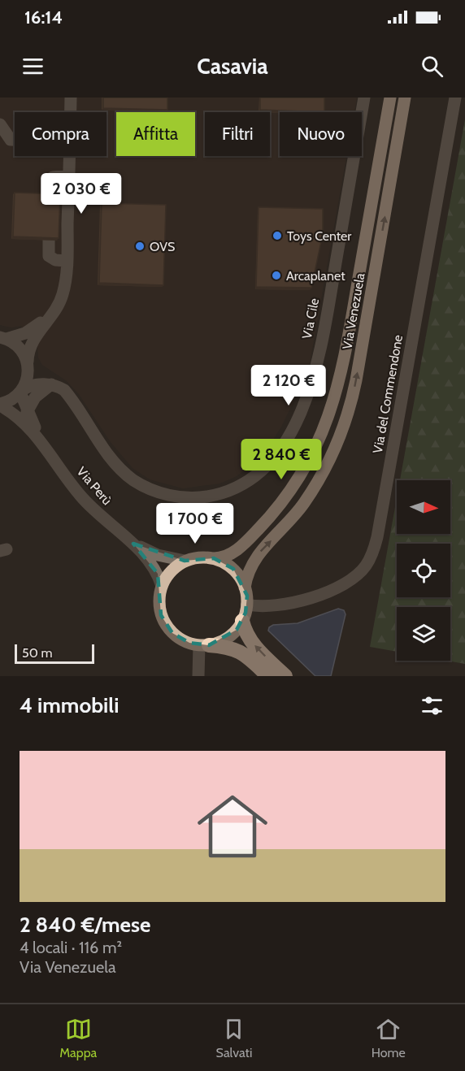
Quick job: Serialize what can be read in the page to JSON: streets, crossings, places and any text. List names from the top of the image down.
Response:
{
  "streets": {
    "main road": ["Via Venezuela"],
    "street": ["Via Cile", "Via del Commendone", "Via Perù"]
  },
  "crossings": [
    ["Via Venezuela", "Via del Commendone"],
    ["Via Venezuela", "Via Perù"],
    ["Via del Commendone", "Via Perù"]
  ],
  "places": ["Toys Center", "OVS", "Arcaplanet"],
  "scale_bar": "50 m",
  "north": "right",
  "page": {
    "status": "16:14",
    "header": "Casavia",
    "chip": [
      "Compra",
      "Affitta",
      "Filtri",
      "Nuovo"
    ],
    "price": [
      "2 030 €",
      "2 120 €",
      "2 840 €",
      "1 700 €"
    ],
    "scale": "50 m",
    "heading": "4 immobili",
    "list": [
      {
        "name": "2 840 €/mese",
        "note": "4 locali · 116 m² · Via Venezuela"
      }
    ],
    "tabs": ["Mappa", "Salvati", "Home"]
  }
}
